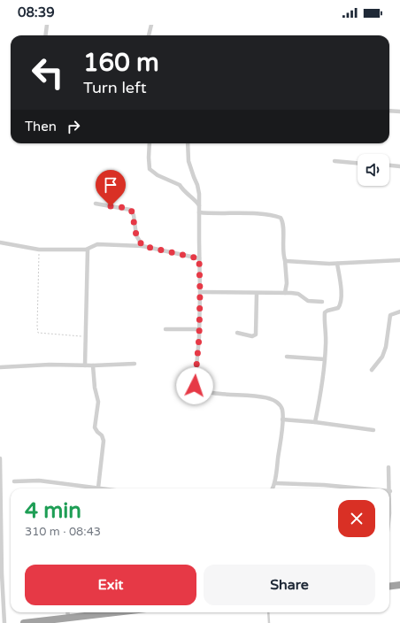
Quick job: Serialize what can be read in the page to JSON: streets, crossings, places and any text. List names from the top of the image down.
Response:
{
  "page": {
    "status": "08:39",
    "turn": ["160 m", "Turn left"],
    "then": "Then",
    "heading": ["4 min", "310 m · 08:43"],
    "buttons": ["Exit", "Share"]
  }
}
